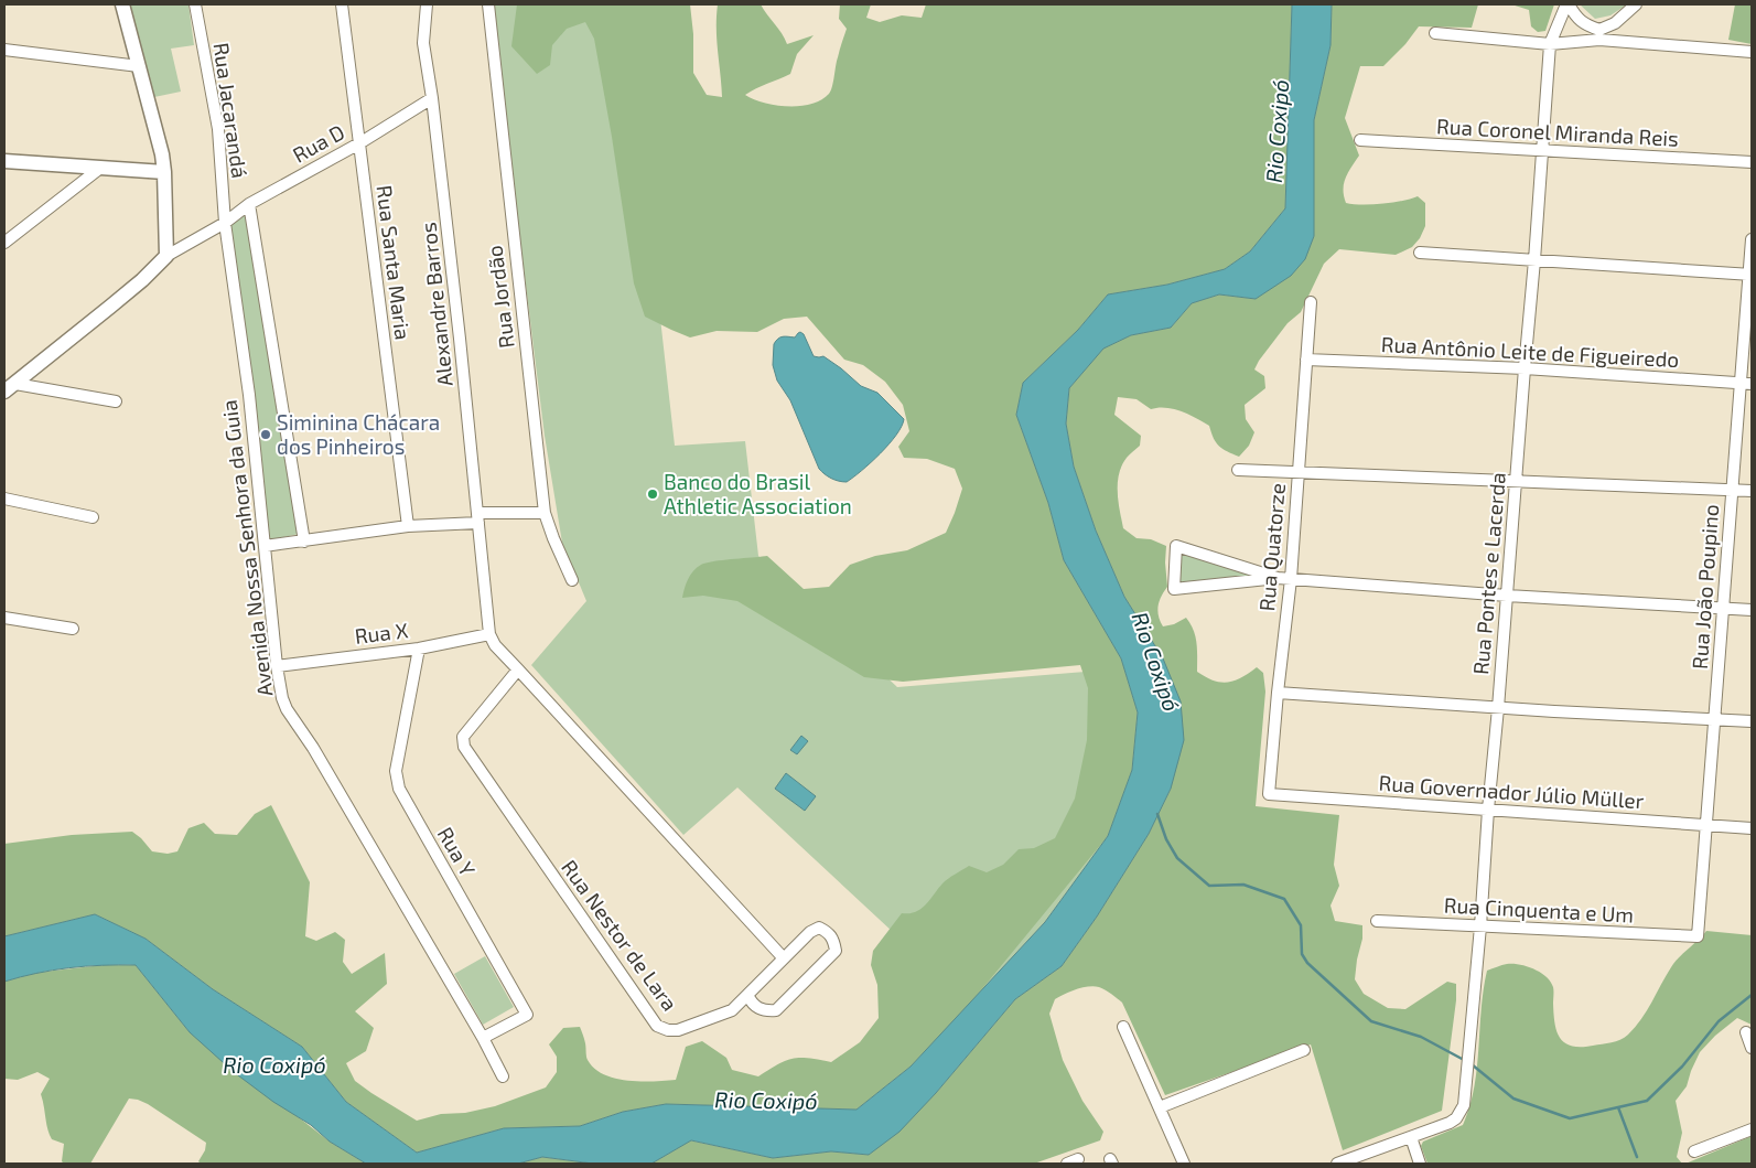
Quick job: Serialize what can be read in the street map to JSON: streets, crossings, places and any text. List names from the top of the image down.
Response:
{
  "streets": {
    "street": [
      "Rua Jacarandá",
      "Rua Coronel Miranda Reis",
      "Rua D",
      "Rua Santa Maria",
      "Rua Jordão",
      "Alexandre Barros",
      "Rua Antônio Leite de Figueiredo",
      "Rua Quatorze",
      "Avenida Nossa Senhora da Guia",
      "Rua Pontes e Lacerda",
      "Rua João Poupino",
      "Rua X",
      "Rua Governador Júlio Müller",
      "Rua Y",
      "Rua Cinquenta e Um",
      "Rua Nestor de Lara"
    ]
  },
  "crossings": [
    ["Rua Jacarandá", "Rua D"],
    ["Rua Jacarandá", "Avenida Nossa Senhora da Guia"],
    ["Rua Coronel Miranda Reis", "Rua Pontes e Lacerda"],
    ["Rua D", "Rua Santa Maria"],
    ["Rua D", "Alexandre Barros"],
    ["Rua D", "Avenida Nossa Senhora da Guia"],
    ["Alexandre Barros", "Rua X"],
    ["Rua Antônio Leite de Figueiredo", "Rua Quatorze"],
    ["Rua Antônio Leite de Figueiredo", "Rua Pontes e Lacerda"],
    ["Rua Antônio Leite de Figueiredo", "Rua João Poupino"],
    ["Rua Quatorze", "Rua Governador Júlio Müller"],
    ["Avenida Nossa Senhora da Guia", "Rua X"],
    ["Avenida Nossa Senhora da Guia", "Rua Y"],
    ["Rua Pontes e Lacerda", "Rua Governador Júlio Müller"],
    ["Rua Pontes e Lacerda", "Rua Cinquenta e Um"],
    ["Rua João Poupino", "Rua Governador Júlio Müller"],
    ["Rua João Poupino", "Rua Cinquenta e Um"],
    ["Rua X", "Rua Y"]
  ],
  "water": ["Rio Coxipó"],
  "places": ["Siminina Chácara dos Pinheiros", "Banco do Brasil Athletic Association"]
}
